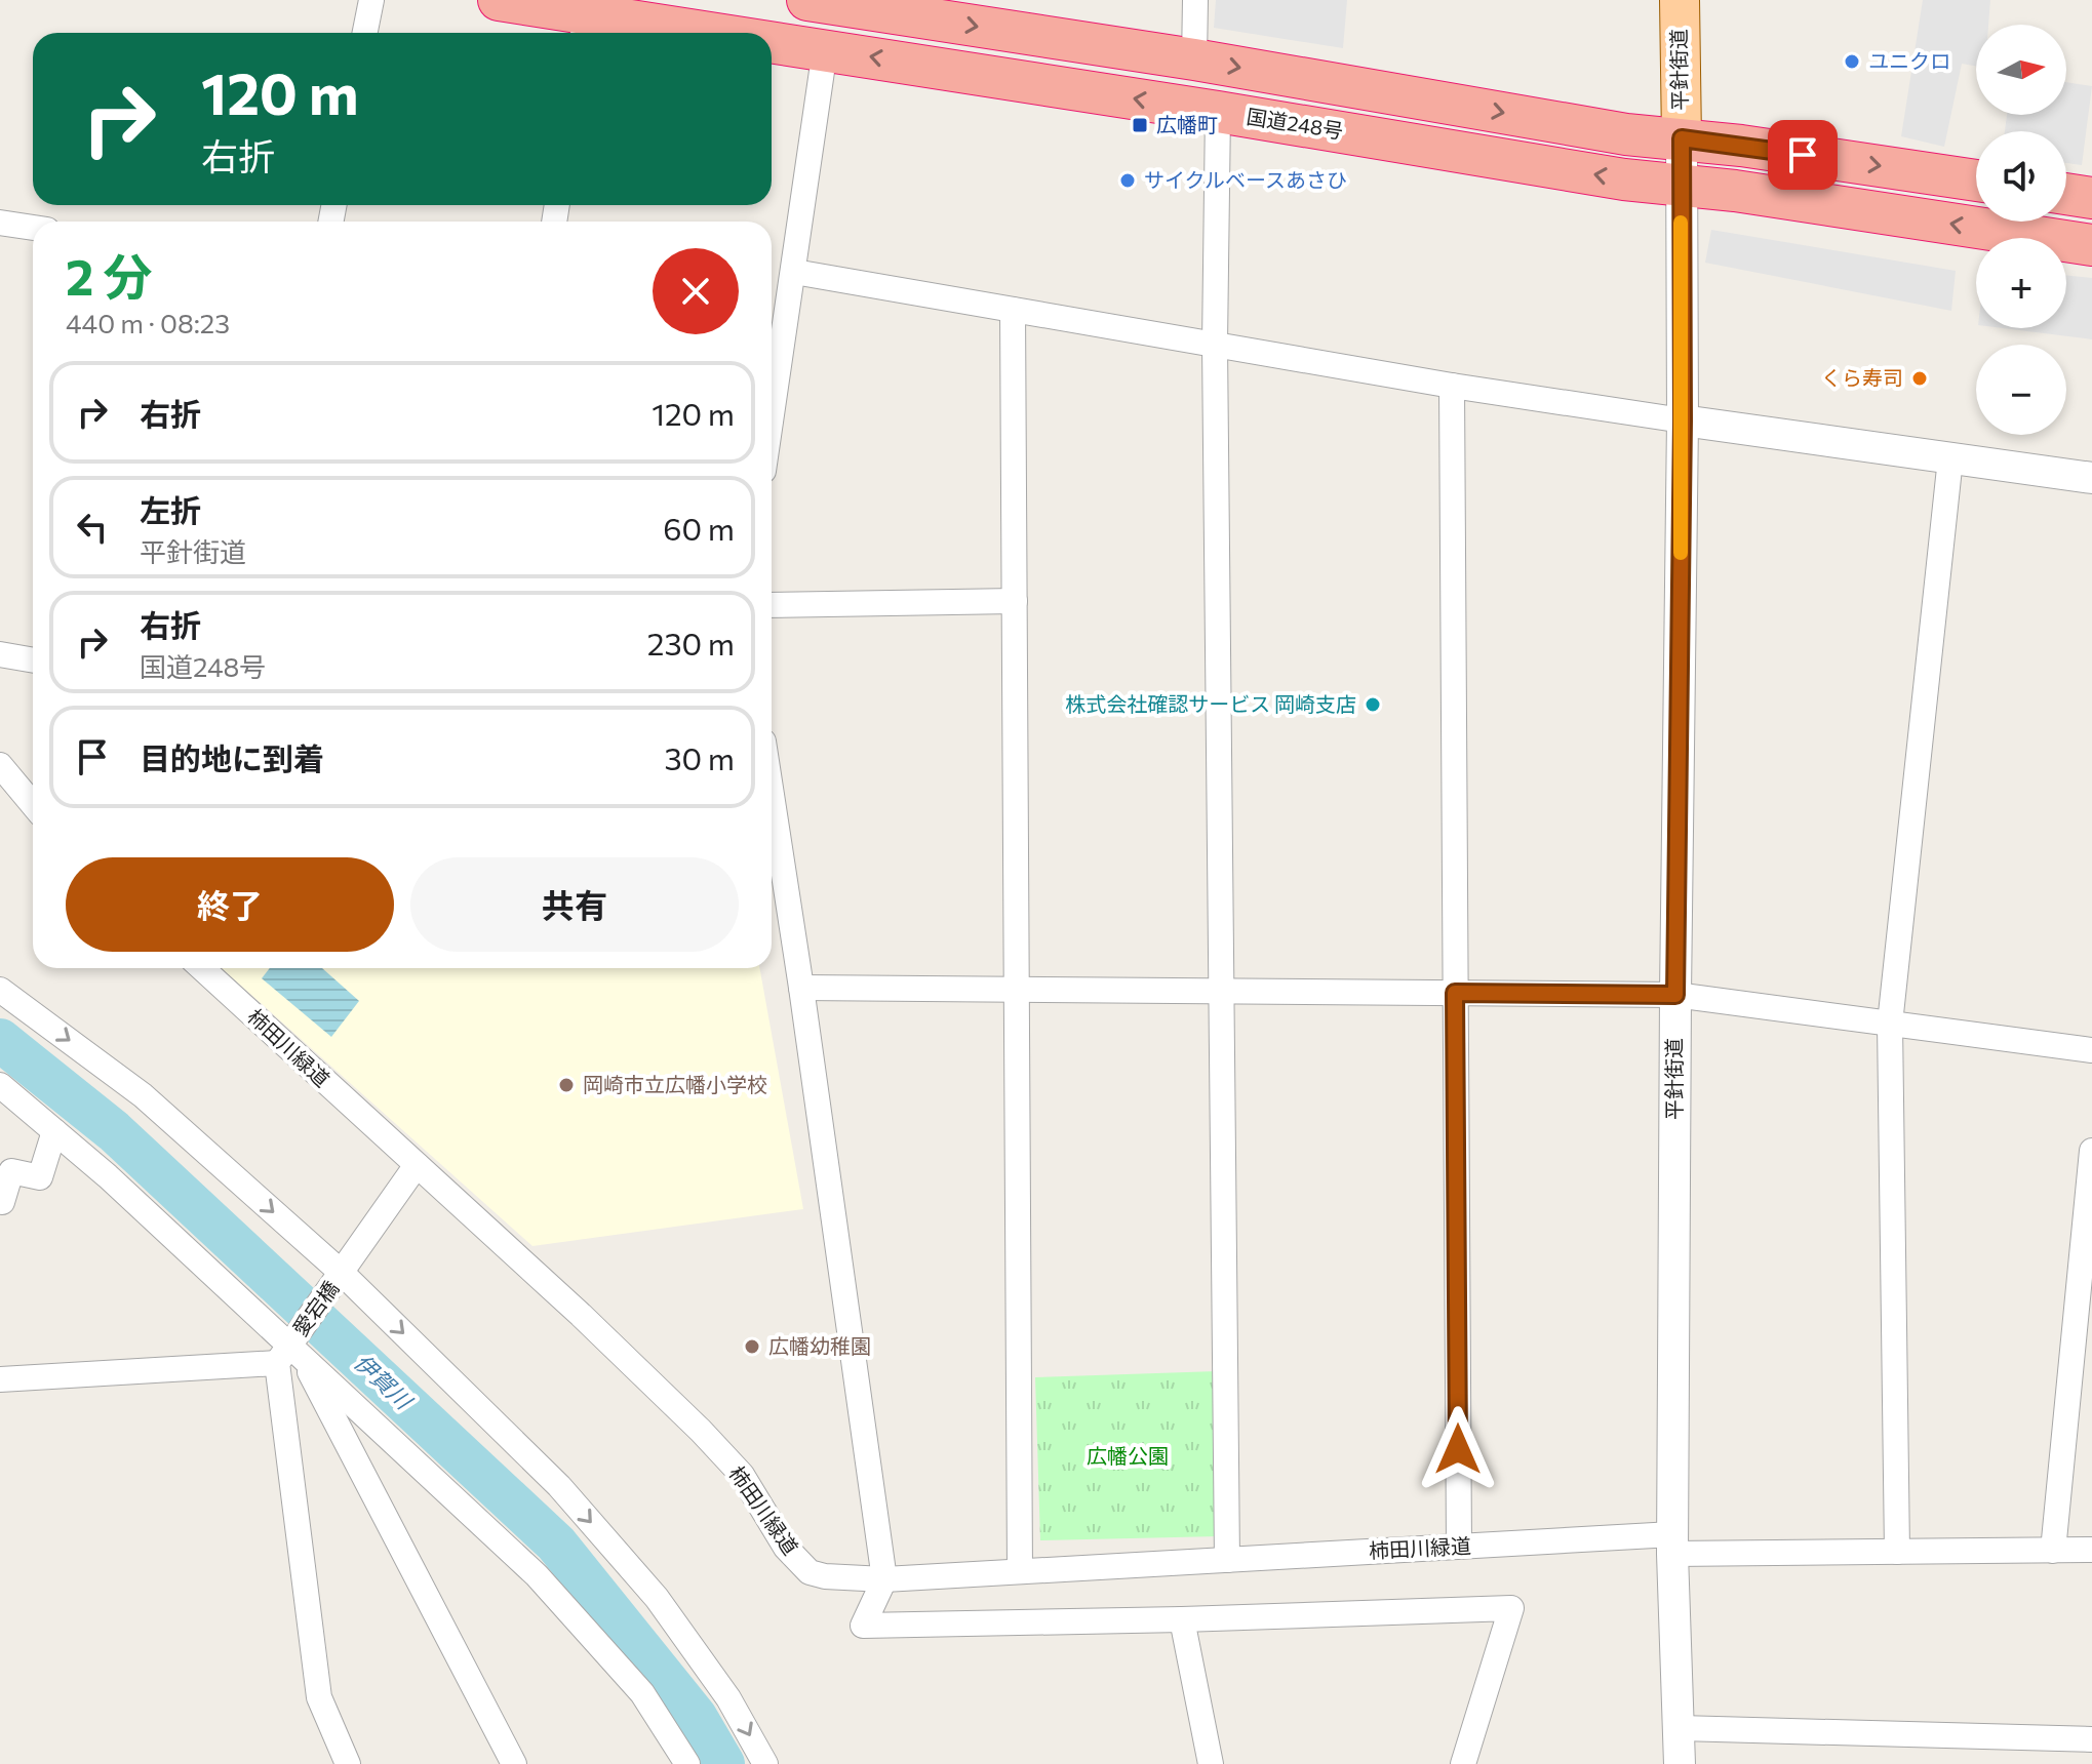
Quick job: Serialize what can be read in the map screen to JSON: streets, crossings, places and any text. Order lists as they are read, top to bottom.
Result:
{
  "streets": {
    "highway": ["国道248号"],
    "main road": ["平針街道"],
    "street": ["柿田川緑道", "愛宕橋"]
  },
  "crossings": [
    ["平針街道", "国道248号"],
    ["平針街道", "柿田川緑道"],
    ["柿田川緑道", "愛宕橋"]
  ],
  "water": ["伊賀川"],
  "parks": ["広幡公園"],
  "places": {
    "other": [
      "ユニクロ",
      "サイクルベースあさひ",
      "くら寿司",
      "株式会社確認サービス 岡崎支店",
      "岡崎市立広幡小学校",
      "広幡幼稚園"
    ],
    "transit": ["広幡町"]
  },
  "north": "right",
  "page": {
    "map_buttons": ["+", "−"],
    "turn": ["120 m", "右折"],
    "heading": ["2 分", "440 m · 08:23"],
    "list": [
      {
        "name": "右折",
        "value": "120 m"
      },
      {
        "name": "左折",
        "note": "平針街道",
        "value": "60 m"
      },
      {
        "name": "右折",
        "note": "国道248号",
        "value": "230 m"
      },
      {
        "name": "目的地に到着",
        "value": "30 m"
      }
    ],
    "buttons": ["終了", "共有"]
  }
}
